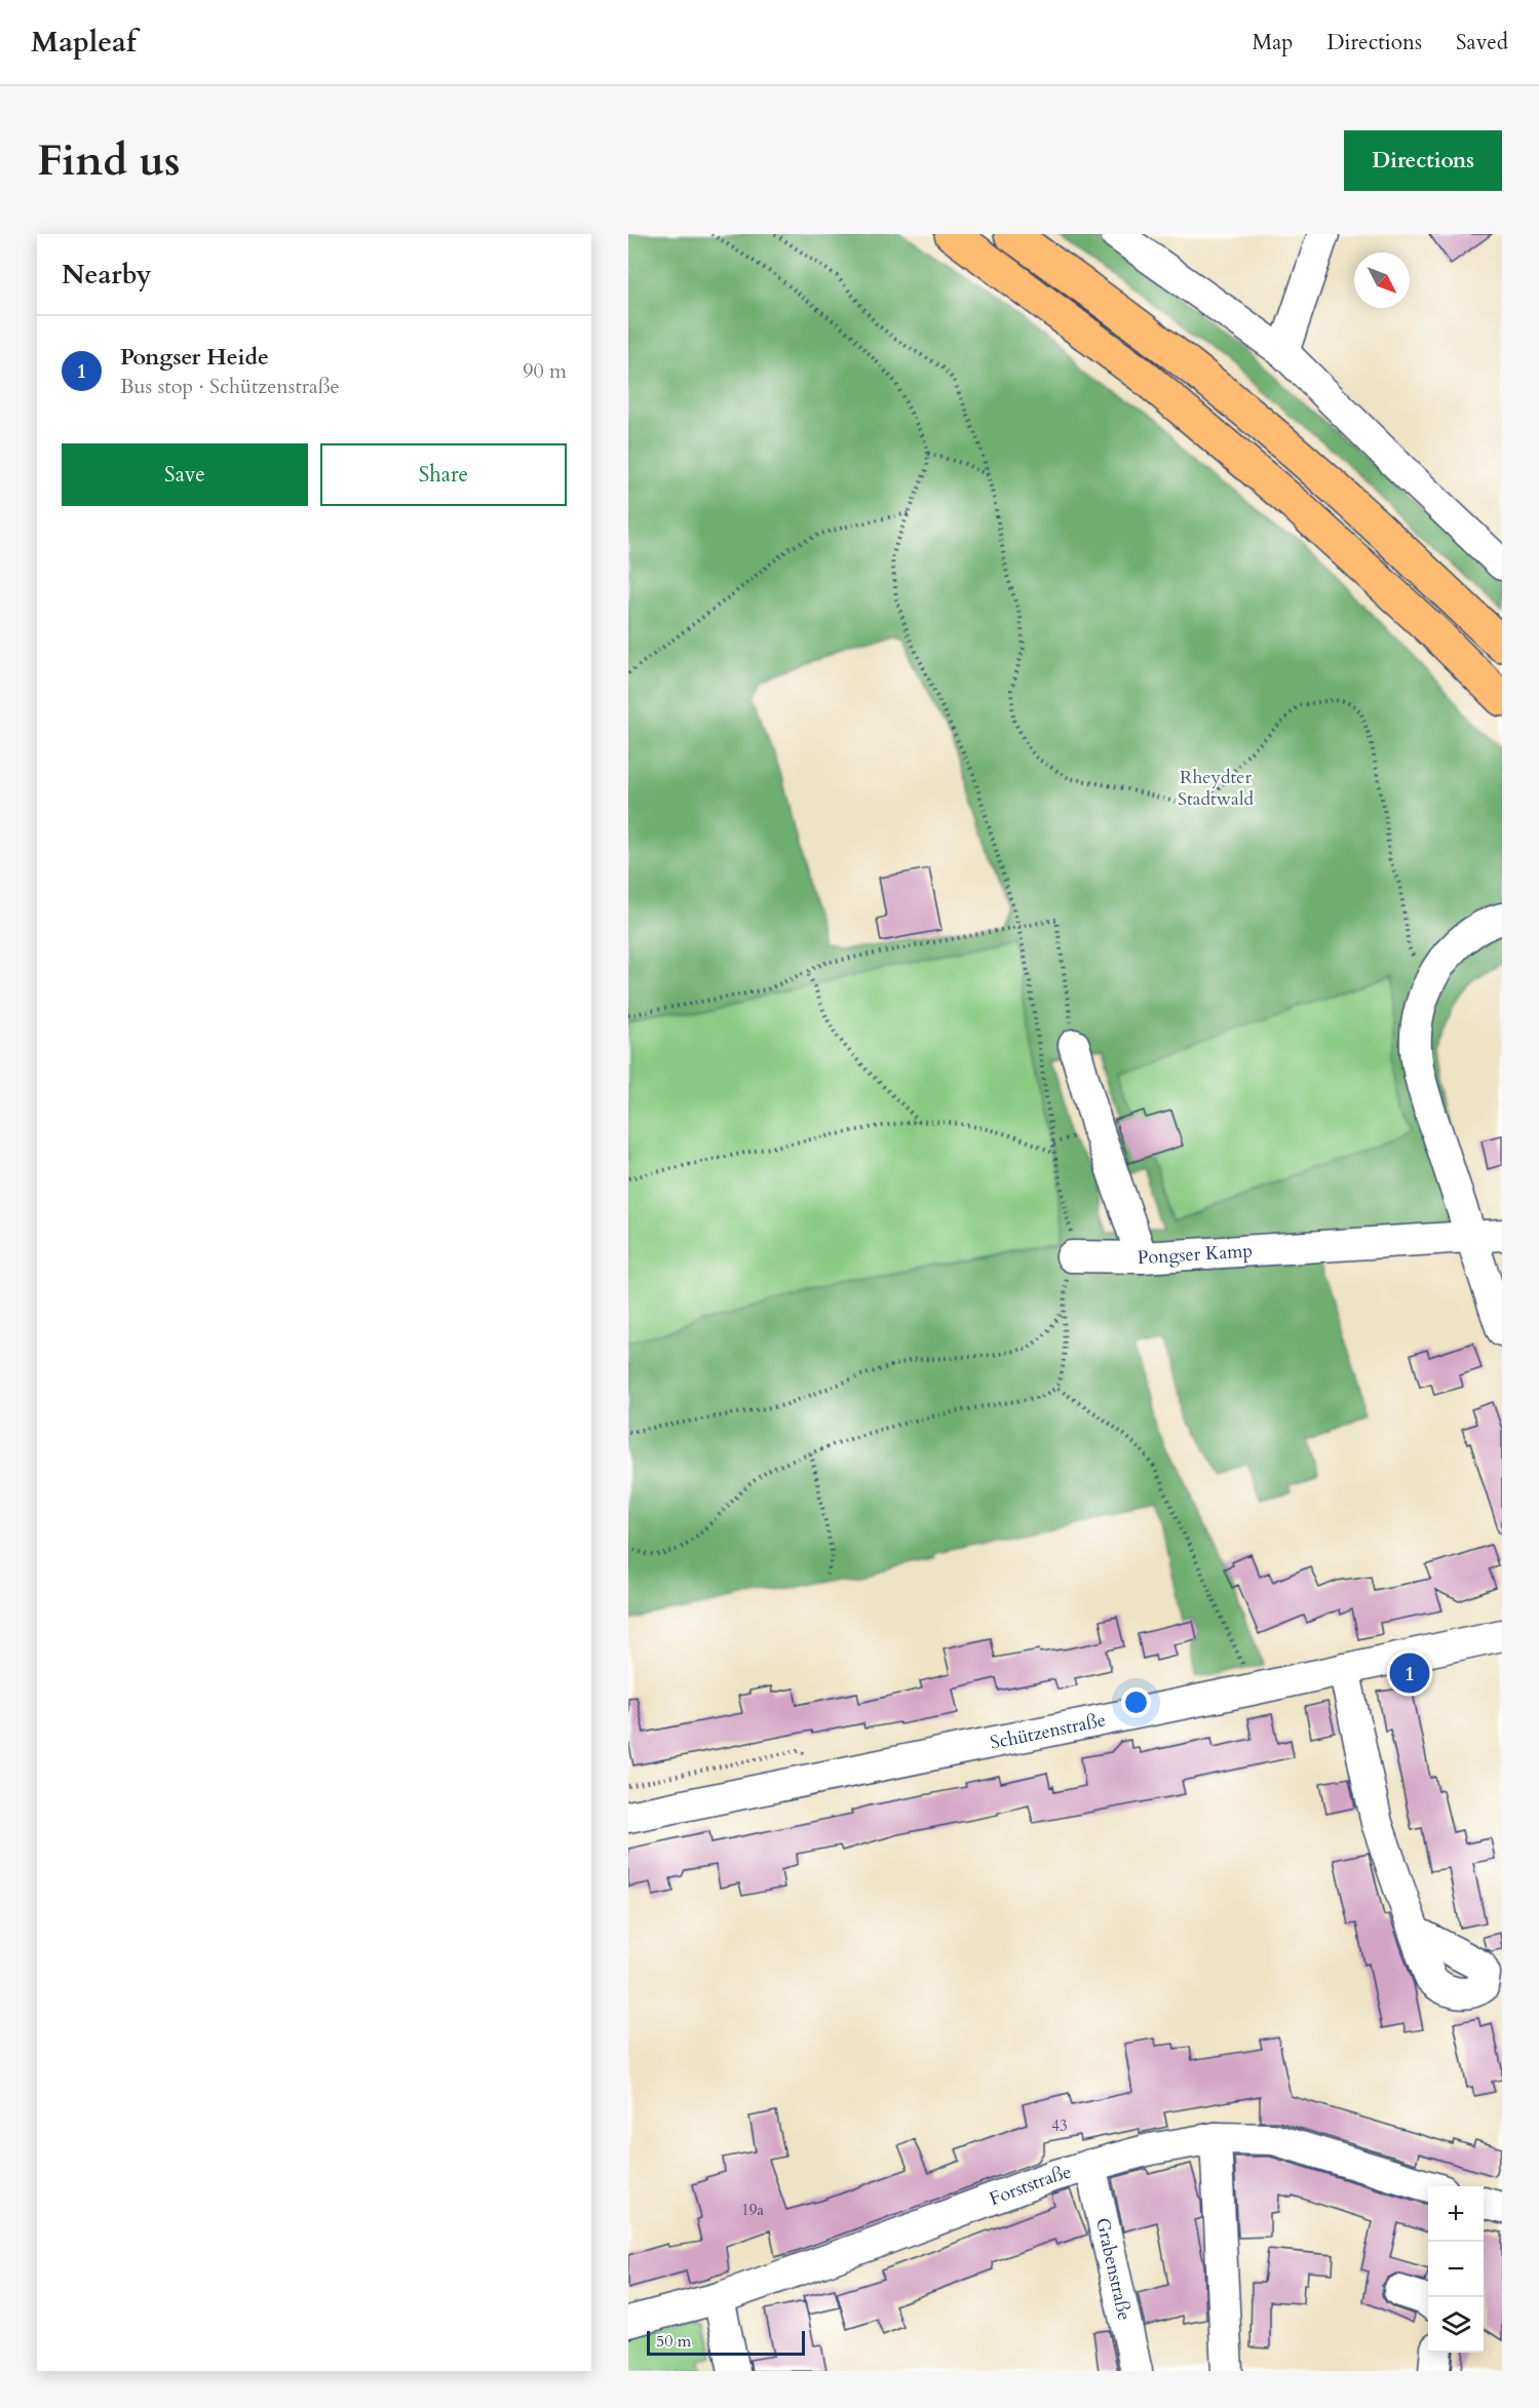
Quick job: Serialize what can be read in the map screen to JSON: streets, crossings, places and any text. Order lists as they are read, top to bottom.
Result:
{
  "streets": {
    "street": [
      "Pongser Kamp",
      "Schützenstraße",
      "Forststraße",
      "Grabenstraße"
    ]
  },
  "crossings": [
    ["Forststraße", "Grabenstraße"]
  ],
  "parks": ["Rheydter Stadtwald"],
  "house_numbers": ["43", "19a"],
  "scale_bar": "50 m",
  "north": "bottom right",
  "page": {
    "header": "Mapleaf",
    "nav": ["Map", "Directions", "Saved"],
    "buttons": [
      "Directions",
      ["Save", "Share"]
    ],
    "title": "Find us",
    "heading": "Nearby",
    "list": [
      {
        "mark": "1",
        "name": "Pongser Heide",
        "note": "Bus stop · Schützenstraße",
        "value": "90 m"
      }
    ],
    "pins": "1",
    "map_buttons": ["+", "−"],
    "scale": "50 m"
  }
}
